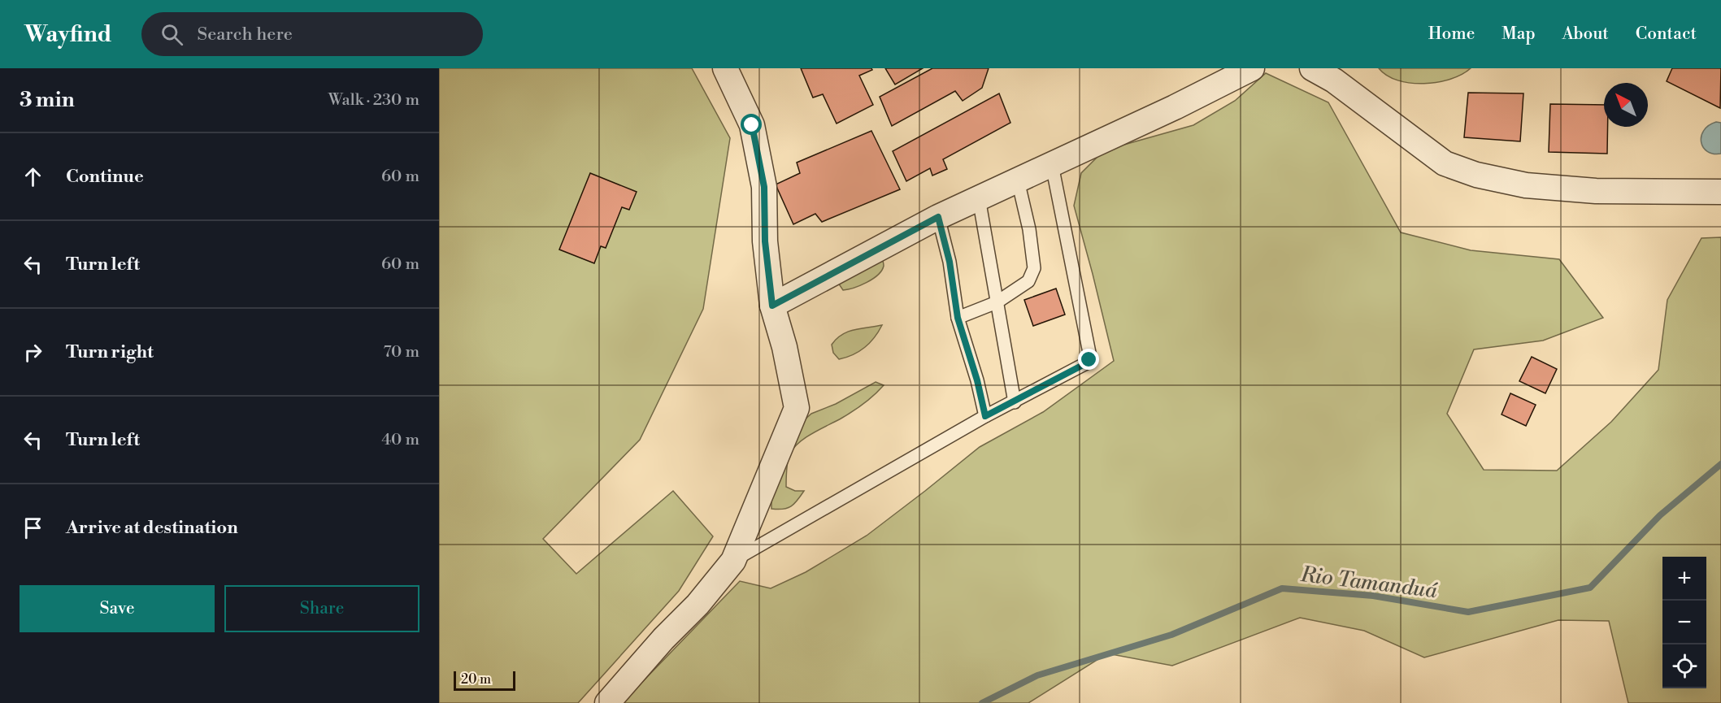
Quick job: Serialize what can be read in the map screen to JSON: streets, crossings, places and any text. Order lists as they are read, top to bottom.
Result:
{
  "water": ["Rio Tamanduá"],
  "scale_bar": "20 m",
  "north": "top left",
  "page": {
    "header": "Wayfind",
    "search": "Search here",
    "nav": [
      "Home",
      "Map",
      "About",
      "Contact"
    ],
    "heading": ["3 min", "Walk · 230 m"],
    "list": [
      ["Continue", "60 m"],
      ["Turn left", "60 m"],
      ["Turn right", "70 m"],
      ["Turn left", "40 m"],
      "Arrive at destination"
    ],
    "map_buttons": ["+", "−"],
    "buttons": ["Save", "Share"],
    "scale": "20 m"
  }
}
